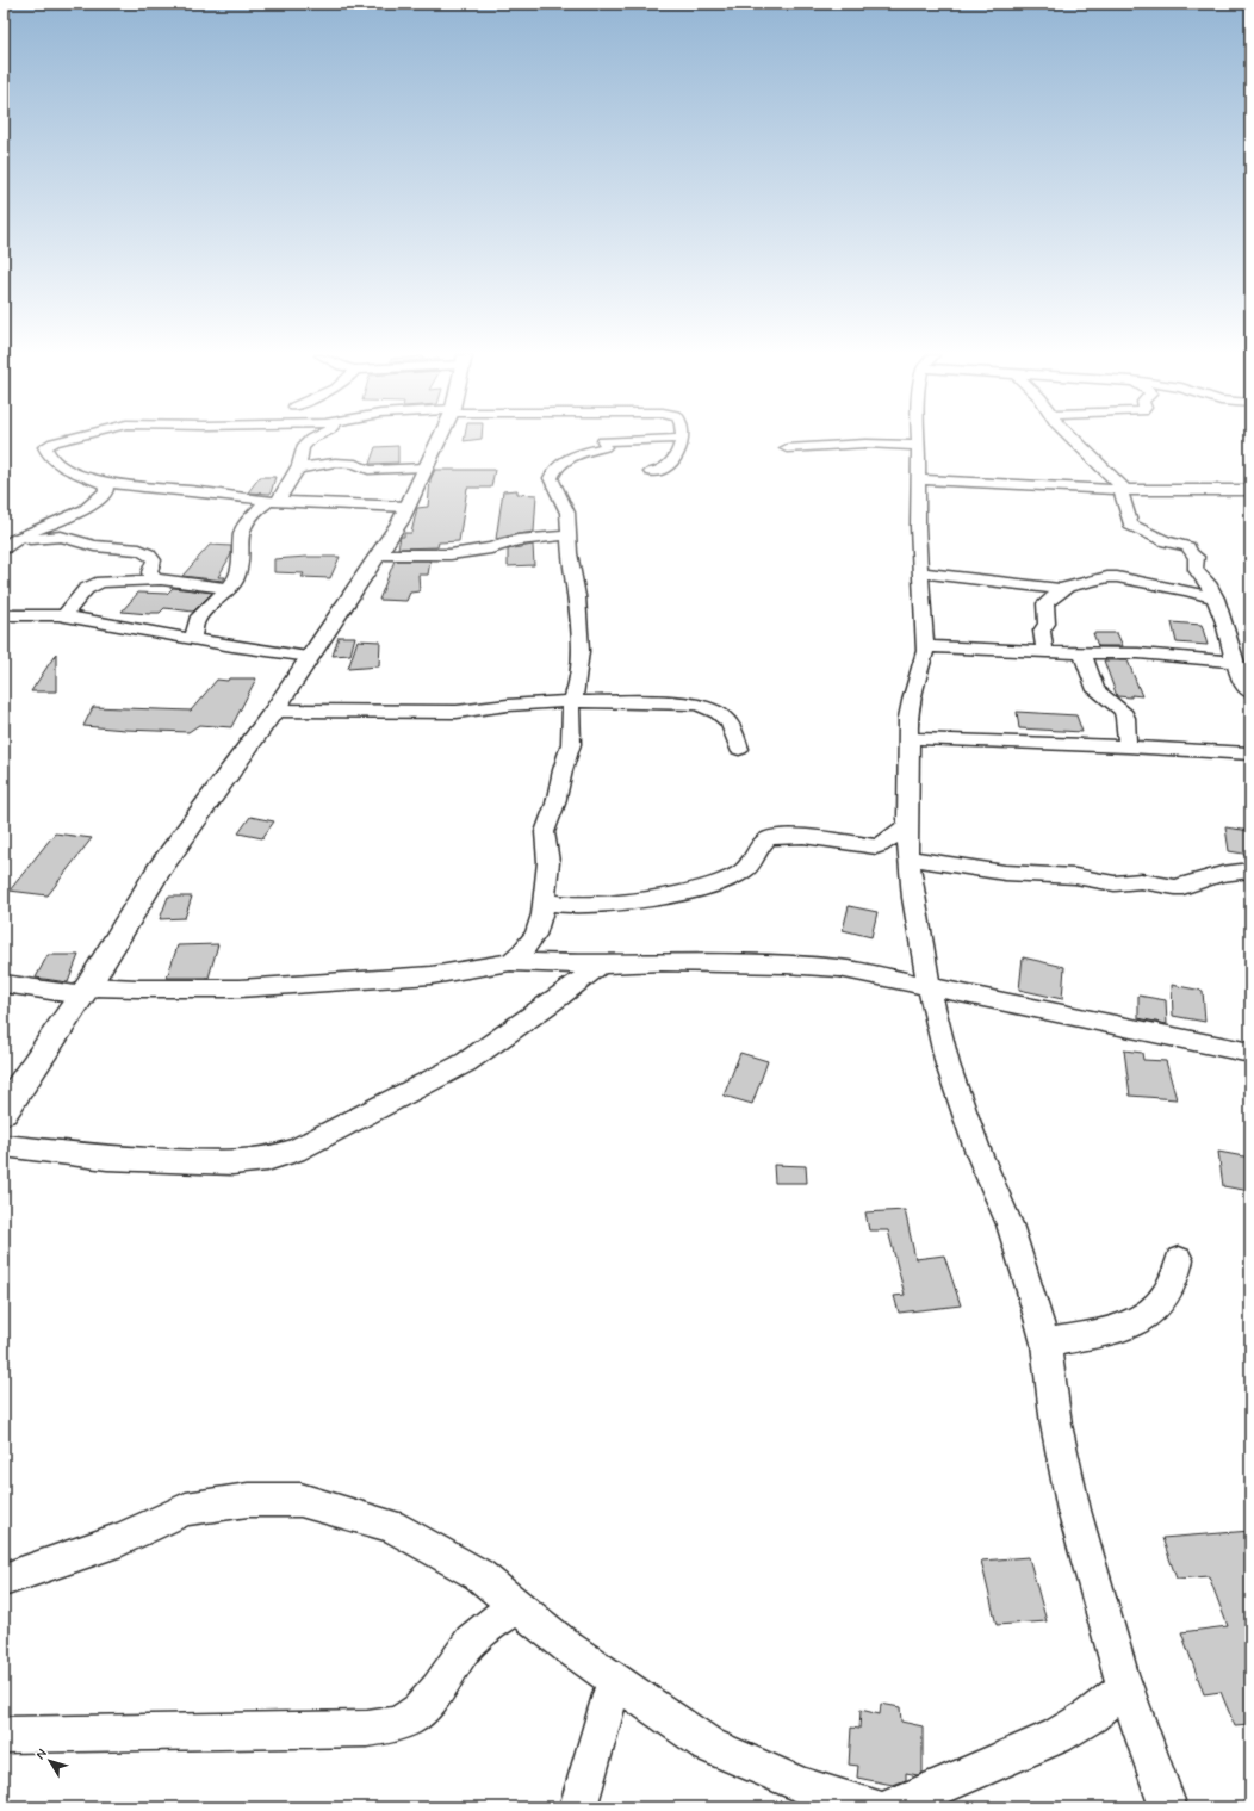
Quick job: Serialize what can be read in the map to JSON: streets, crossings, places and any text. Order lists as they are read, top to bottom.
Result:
{
  "north": "top left"
}
